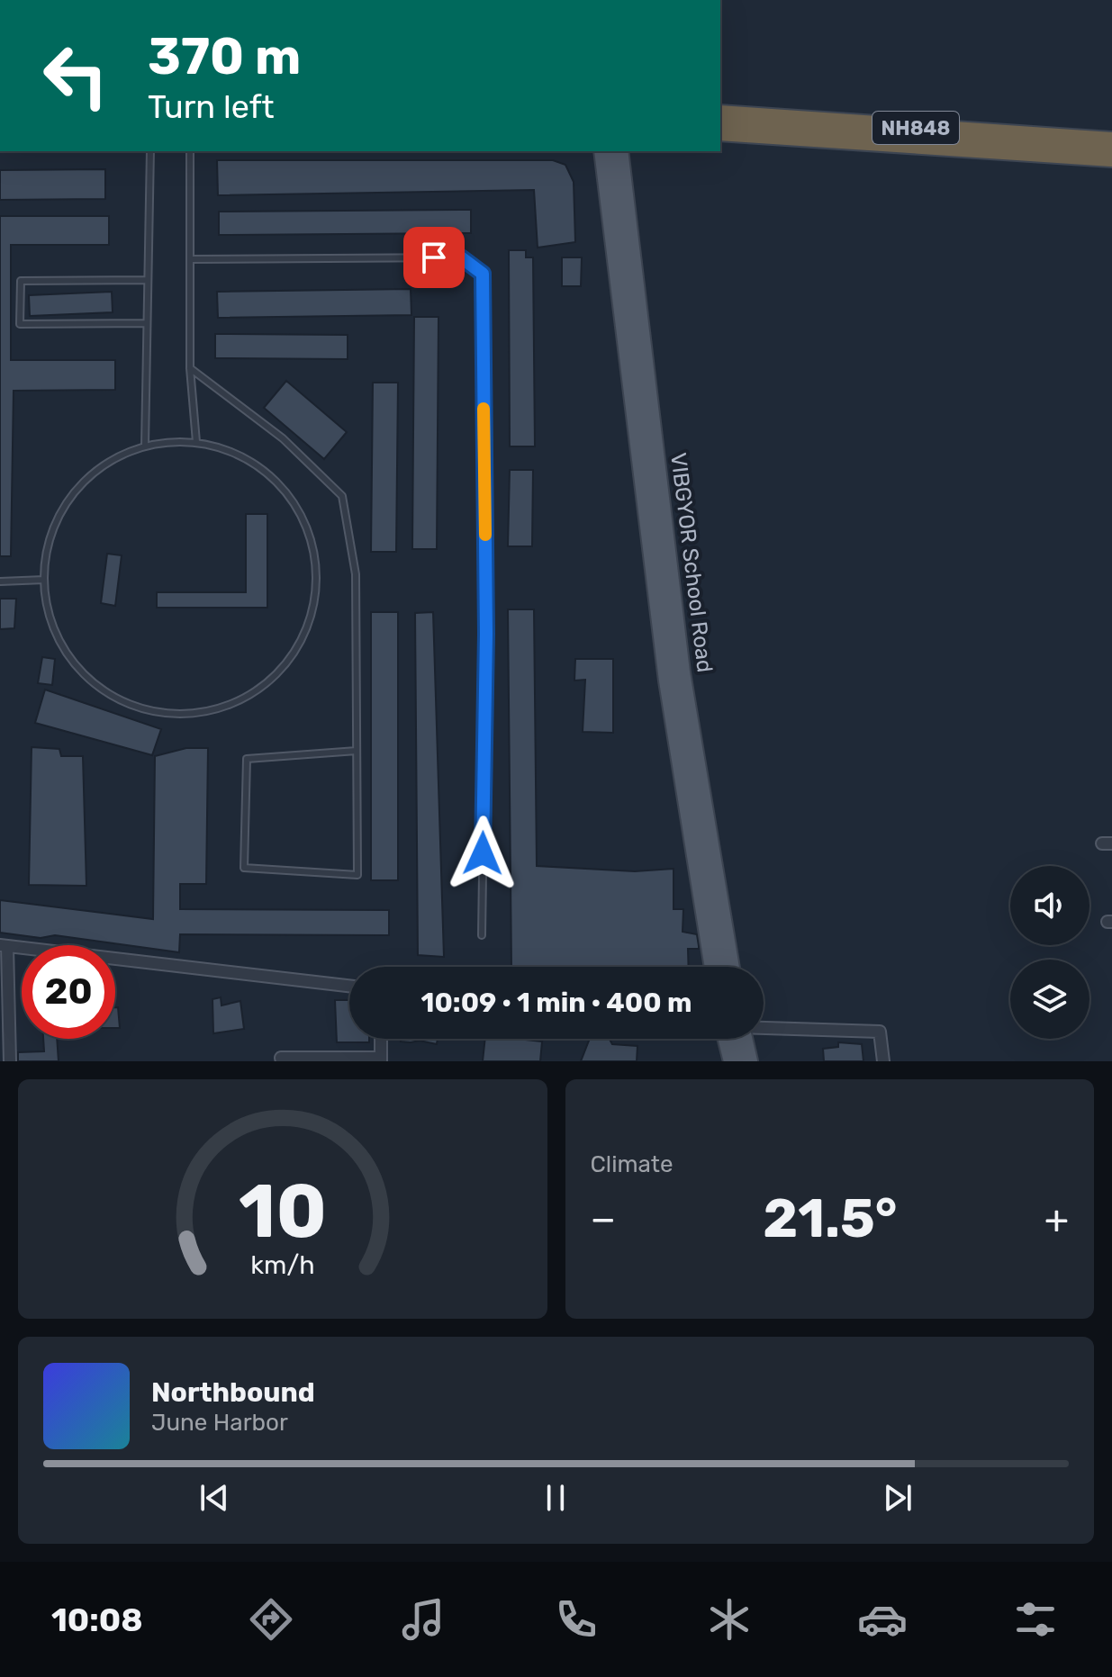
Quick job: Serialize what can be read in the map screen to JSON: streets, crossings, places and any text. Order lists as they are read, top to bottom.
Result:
{
  "streets": {
    "highway": ["NH848"],
    "main road": ["VIBGYOR School Road"]
  },
  "page": {
    "turn": ["370 m", "Turn left"],
    "limit": "20",
    "trip": "10:09 · 1 min · 400 m",
    "tile": "Climate",
    "heat": ["−", "21.5°", "+"],
    "song": ["Northbound", "June Harbor"],
    "tabs": "10:08",
    "gauge": ["10", "km/h"]
  }
}
